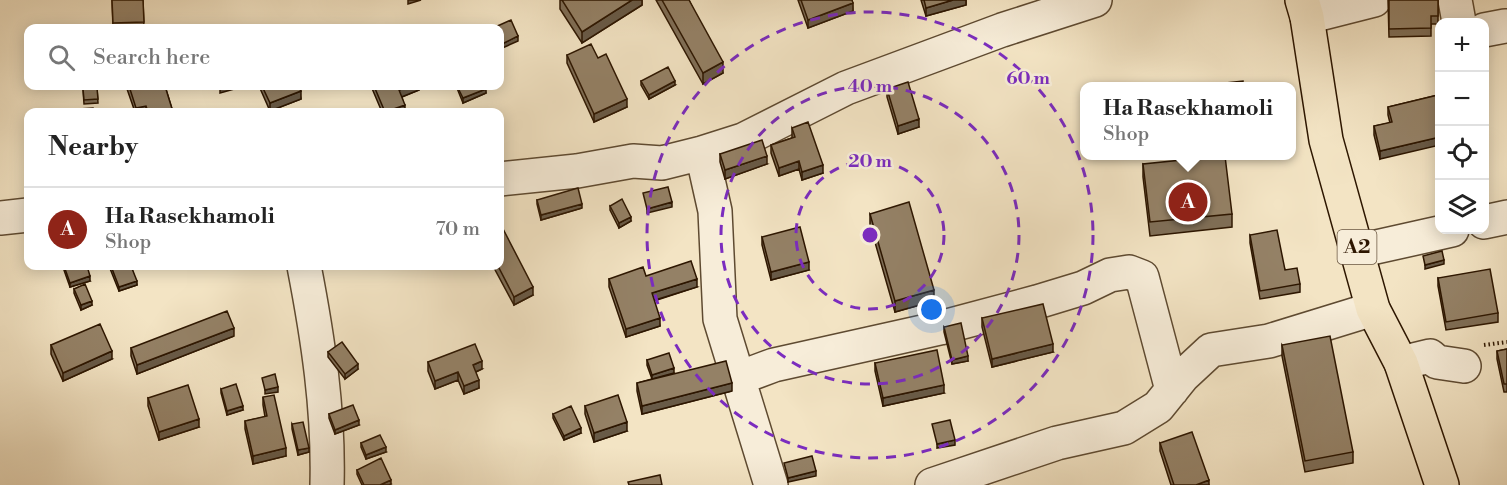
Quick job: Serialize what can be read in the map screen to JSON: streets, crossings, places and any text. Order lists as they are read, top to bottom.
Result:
{
  "streets": {
    "main road": ["A2"]
  },
  "page": {
    "map_buttons": ["+", "−"],
    "search": "Search here",
    "popup": ["Ha Rasekhamoli", "Shop"],
    "heading": "Nearby",
    "pins": "A",
    "list": [
      {
        "mark": "A",
        "name": "Ha Rasekhamoli",
        "note": "Shop",
        "value": "70 m"
      }
    ]
  },
  "rings": ["60 m", "40 m", "20 m"]
}
